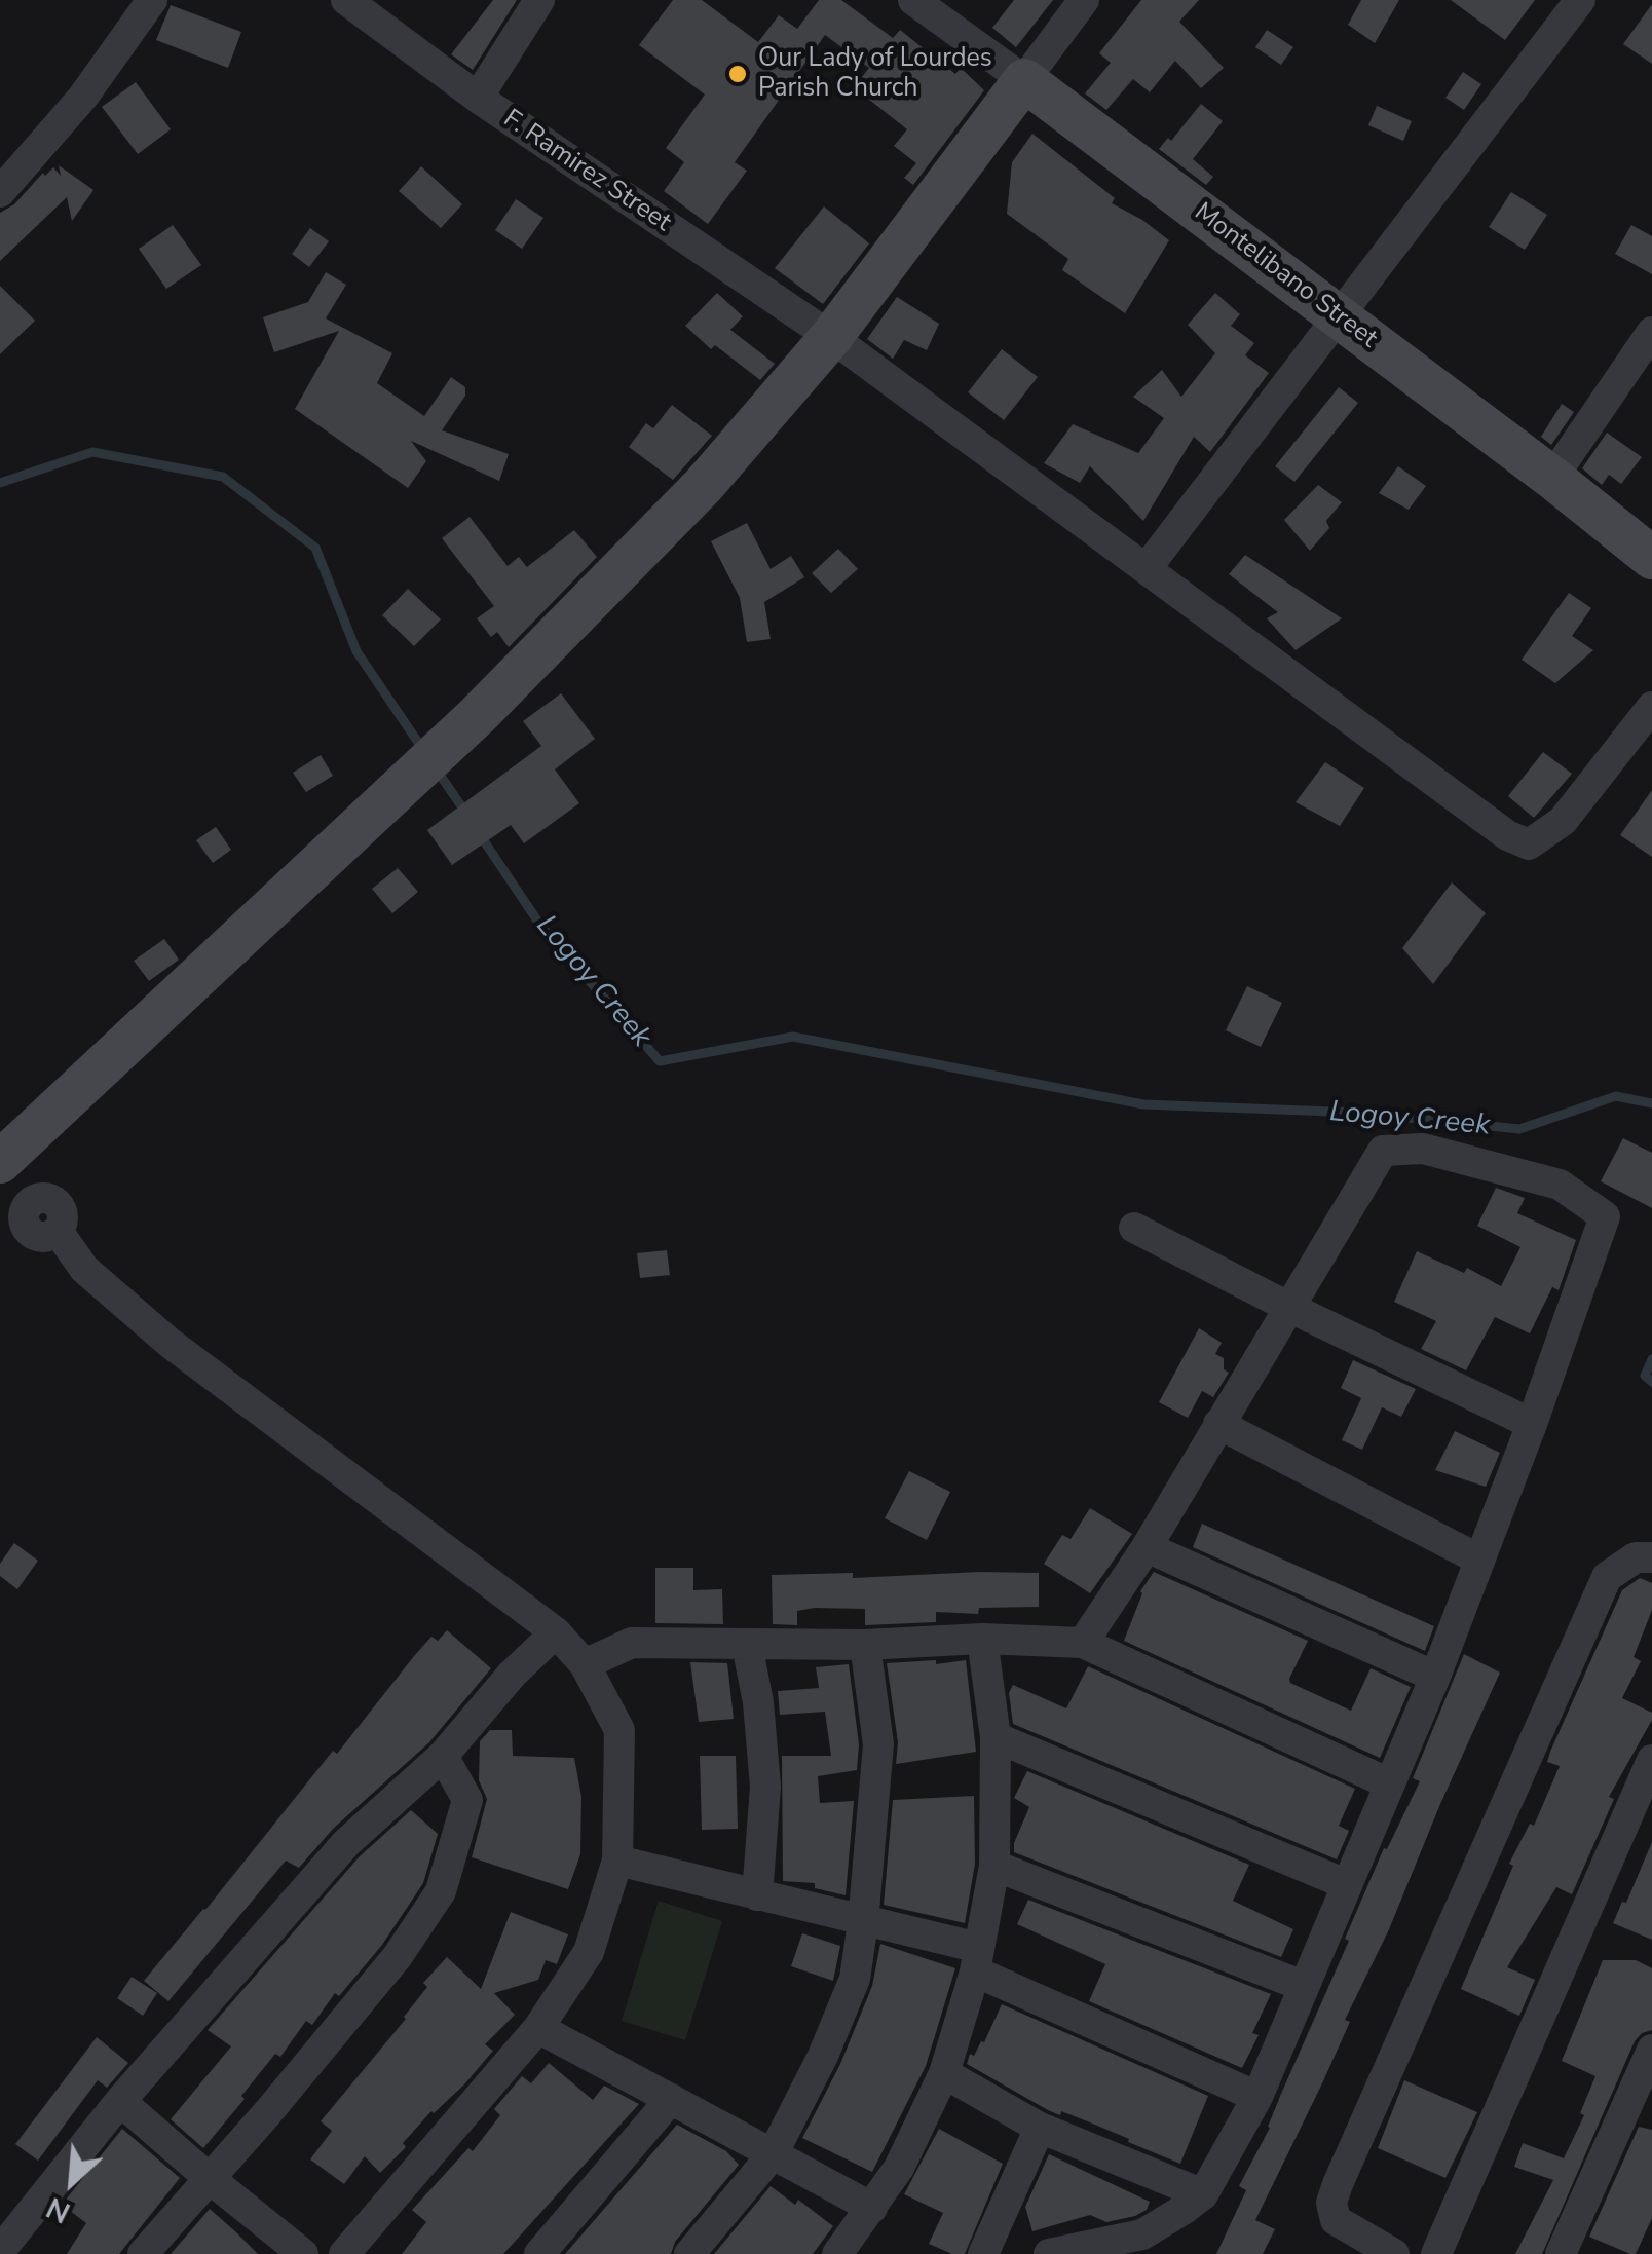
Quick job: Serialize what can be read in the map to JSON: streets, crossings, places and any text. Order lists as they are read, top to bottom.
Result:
{
  "streets": {
    "main road": ["Montelibano Street"],
    "street": ["F. Ramirez Street"]
  },
  "water": ["Logoy Creek"],
  "places": ["Our Lady of Lourdes Parish Church"],
  "north": "bottom left"
}
